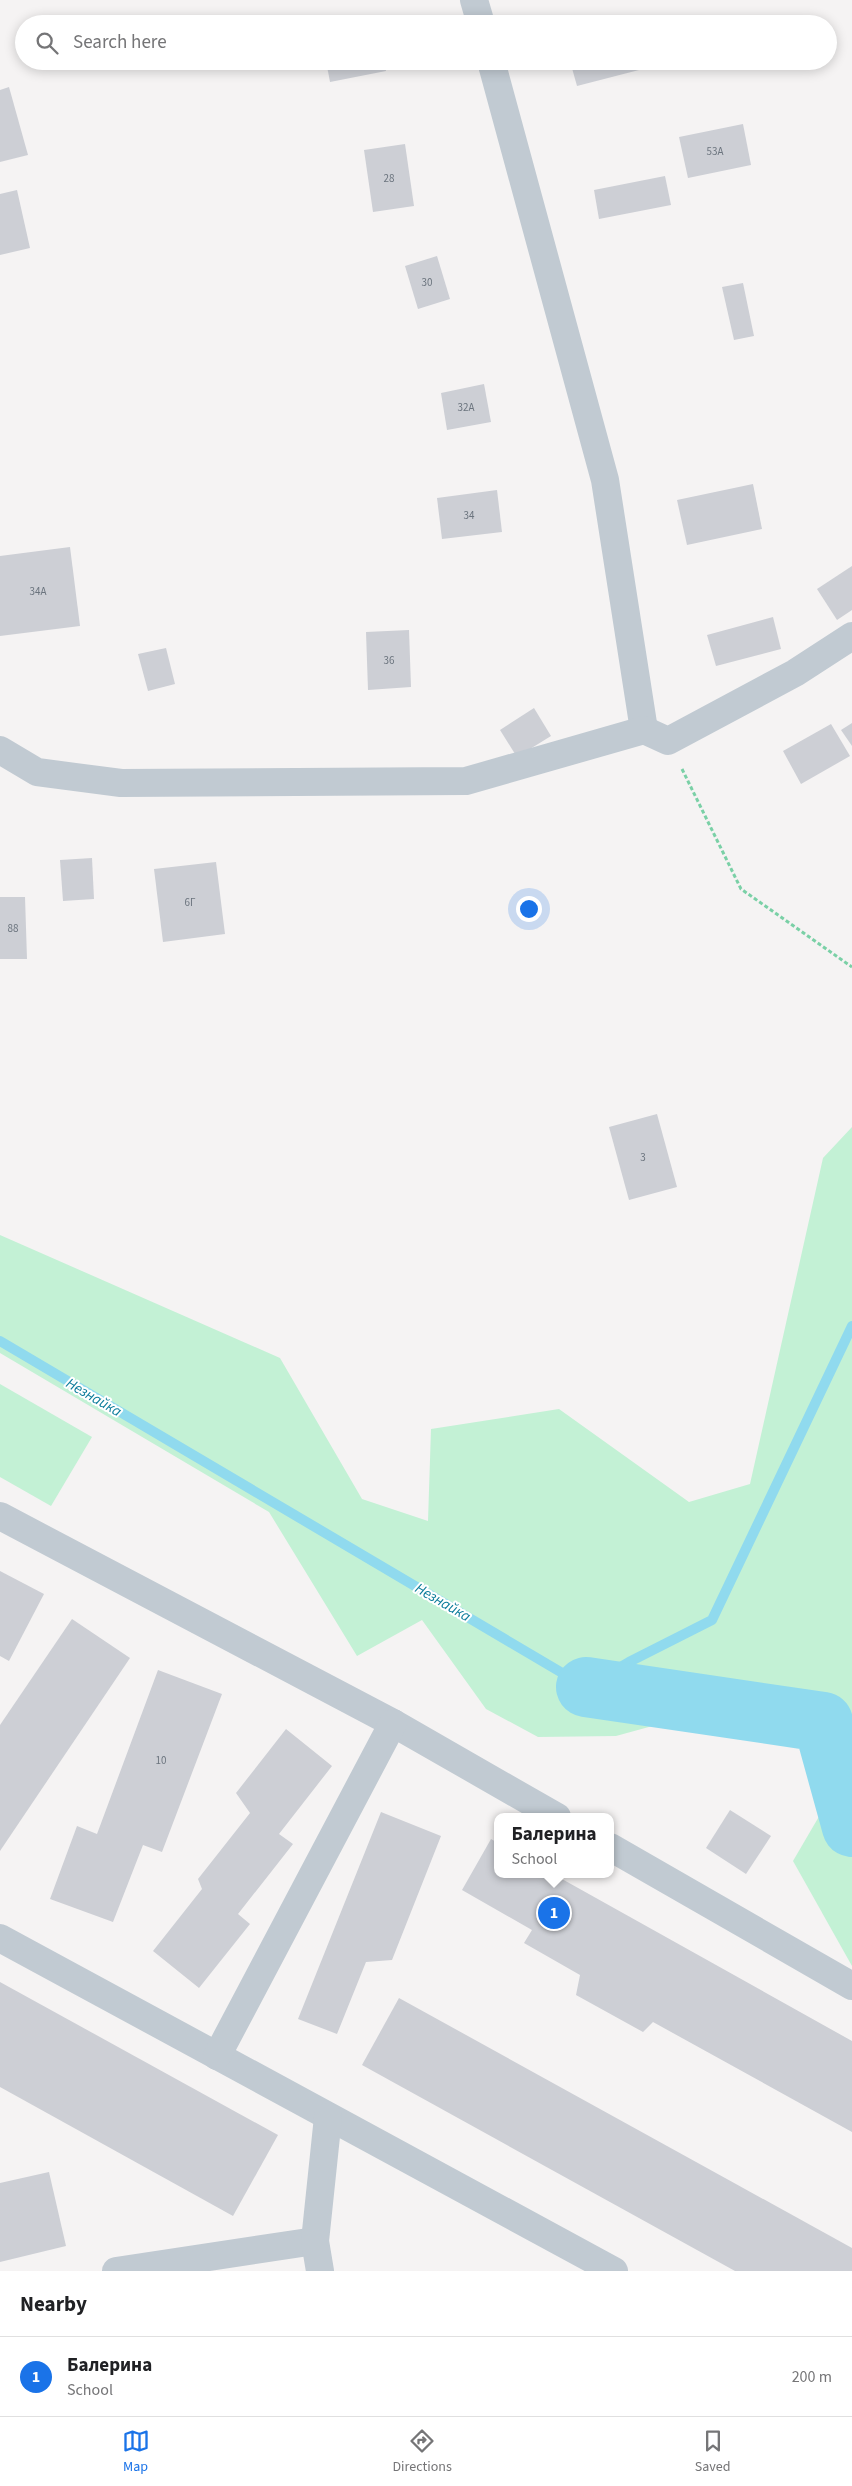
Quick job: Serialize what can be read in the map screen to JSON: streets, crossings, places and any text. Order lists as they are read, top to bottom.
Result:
{
  "water": ["Незнайка"],
  "house_numbers": [
    "53А",
    "28",
    "30",
    "32А",
    "34",
    "34А",
    "36",
    "6Г",
    "88",
    "3",
    "10"
  ],
  "page": {
    "search": "Search here",
    "popup": ["Балерина", "School"],
    "pins": "1",
    "heading": "Nearby",
    "list": [
      {
        "mark": "1",
        "name": "Балерина",
        "note": "School",
        "value": "200 m"
      }
    ],
    "nav": ["Map", "Directions", "Saved"]
  }
}
